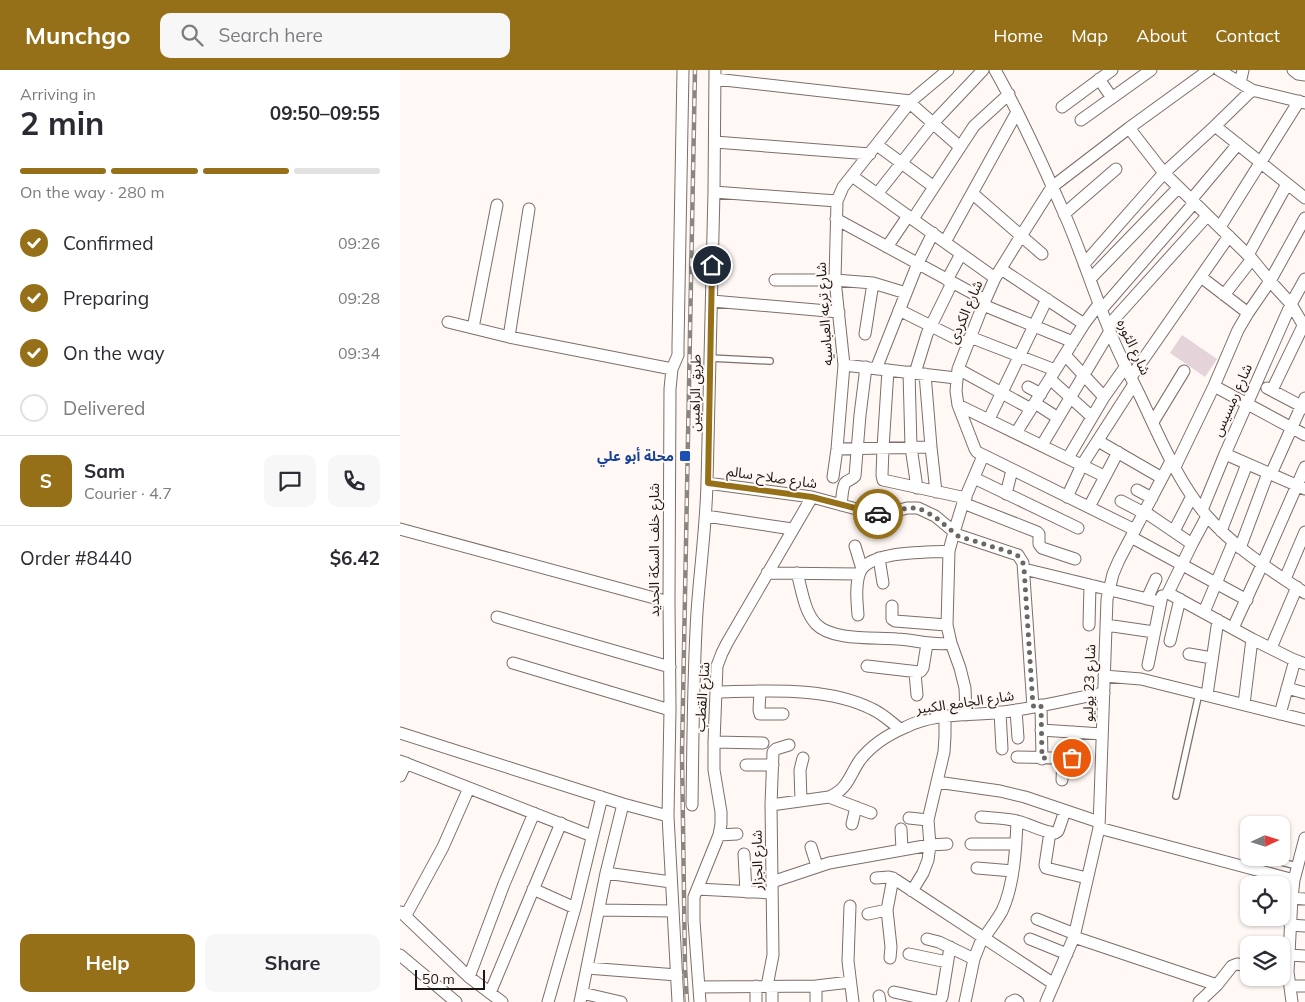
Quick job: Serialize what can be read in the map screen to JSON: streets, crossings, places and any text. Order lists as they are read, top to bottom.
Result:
{
  "streets": {
    "street": [
      "شارع الكردى",
      "شارع ترعه العباسيه",
      "شارع الثوره",
      "طريق الراهبين",
      "شارع رمسيس",
      "شارع صلاح سالم",
      "شارع خلف السكة الحديد",
      "شارع 23 يوليو",
      "شارع القطب",
      "شارع الجامع الكبير",
      "شارع الجزار"
    ]
  },
  "crossings": [
    ["شارع الكردى", "شارع الثوره"],
    ["شارع الثوره", "شارع رمسيس"],
    ["شارع الثوره", "شارع 23 يوليو"],
    ["طريق الراهبين", "شارع صلاح سالم"],
    ["شارع رمسيس", "شارع صلاح سالم"],
    ["شارع صلاح سالم", "شارع 23 يوليو"],
    ["شارع صلاح سالم", "شارع القطب"],
    ["شارع 23 يوليو", "شارع الجامع الكبير"]
  ],
  "places": {
    "transit": ["محلة أبو علي"]
  },
  "scale_bar": "50 m",
  "north": "right",
  "page": {
    "header": "Munchgo",
    "search": "Search here",
    "nav": [
      "Home",
      "Map",
      "About",
      "Contact"
    ],
    "heading": ["2 min", "Arriving in", "09:50–09:55"],
    "panel": [
      "Sam",
      "Courier · 4.7",
      "Order #8440",
      "$6.42"
    ],
    "bar": "On the way · 280 m",
    "list": [
      ["Confirmed", "09:26"],
      ["Preparing", "09:28"],
      ["On the way", "09:34"],
      "Delivered"
    ],
    "round": "S",
    "buttons": ["Help", "Share"],
    "scale": "50 m"
  }
}
